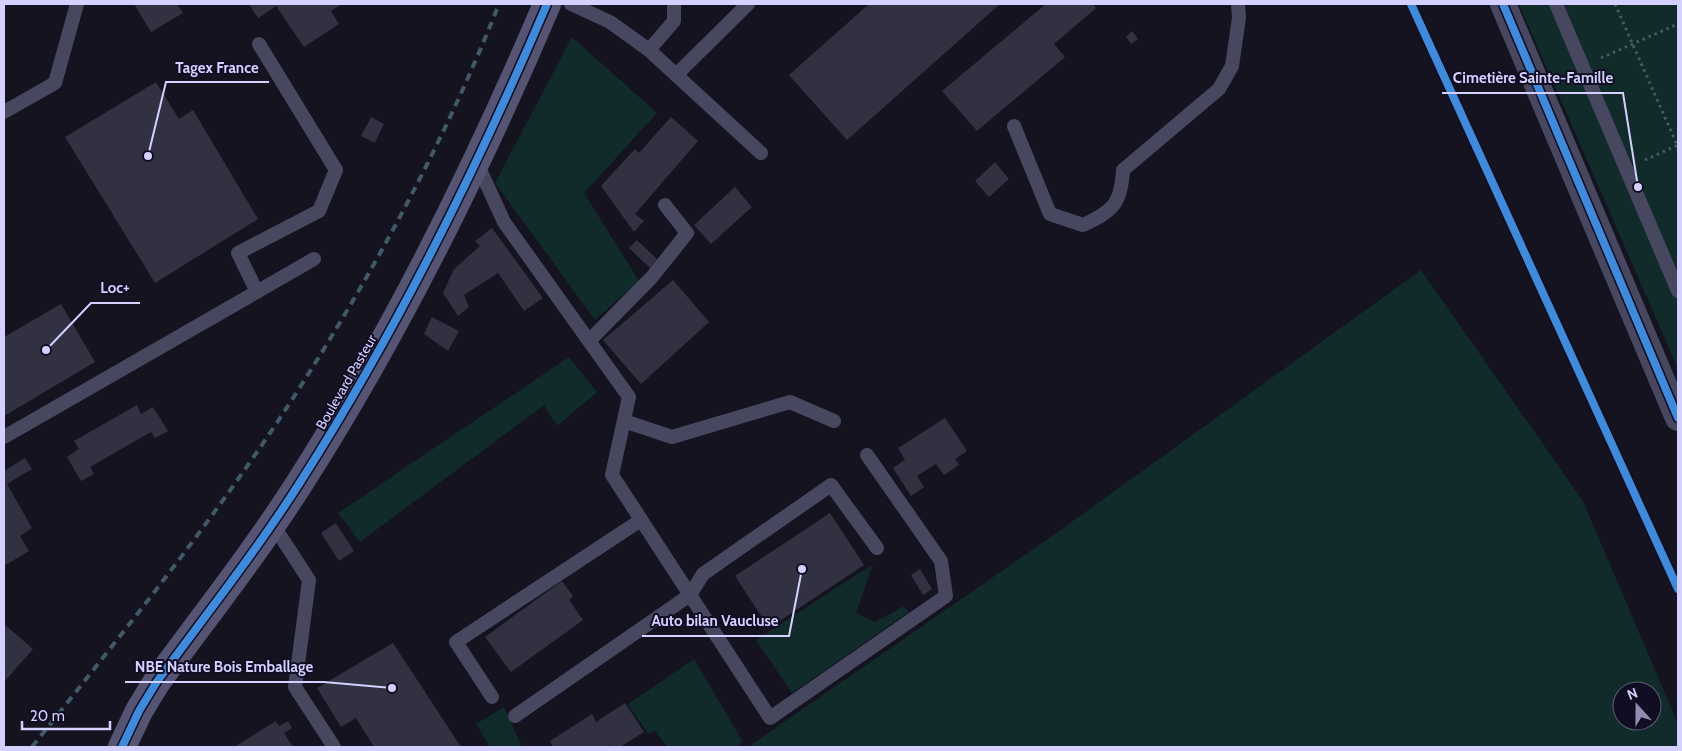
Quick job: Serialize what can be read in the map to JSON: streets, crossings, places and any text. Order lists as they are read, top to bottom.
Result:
{
  "streets": {
    "street": ["Boulevard Pasteur"]
  },
  "places": [
    "Tagex France",
    "Cimetière Sainte-Famille",
    "Loc+",
    "Auto bilan Vaucluse",
    "NBE Nature Bois Emballage"
  ],
  "scale_bar": "20 m",
  "north": "top"
}
